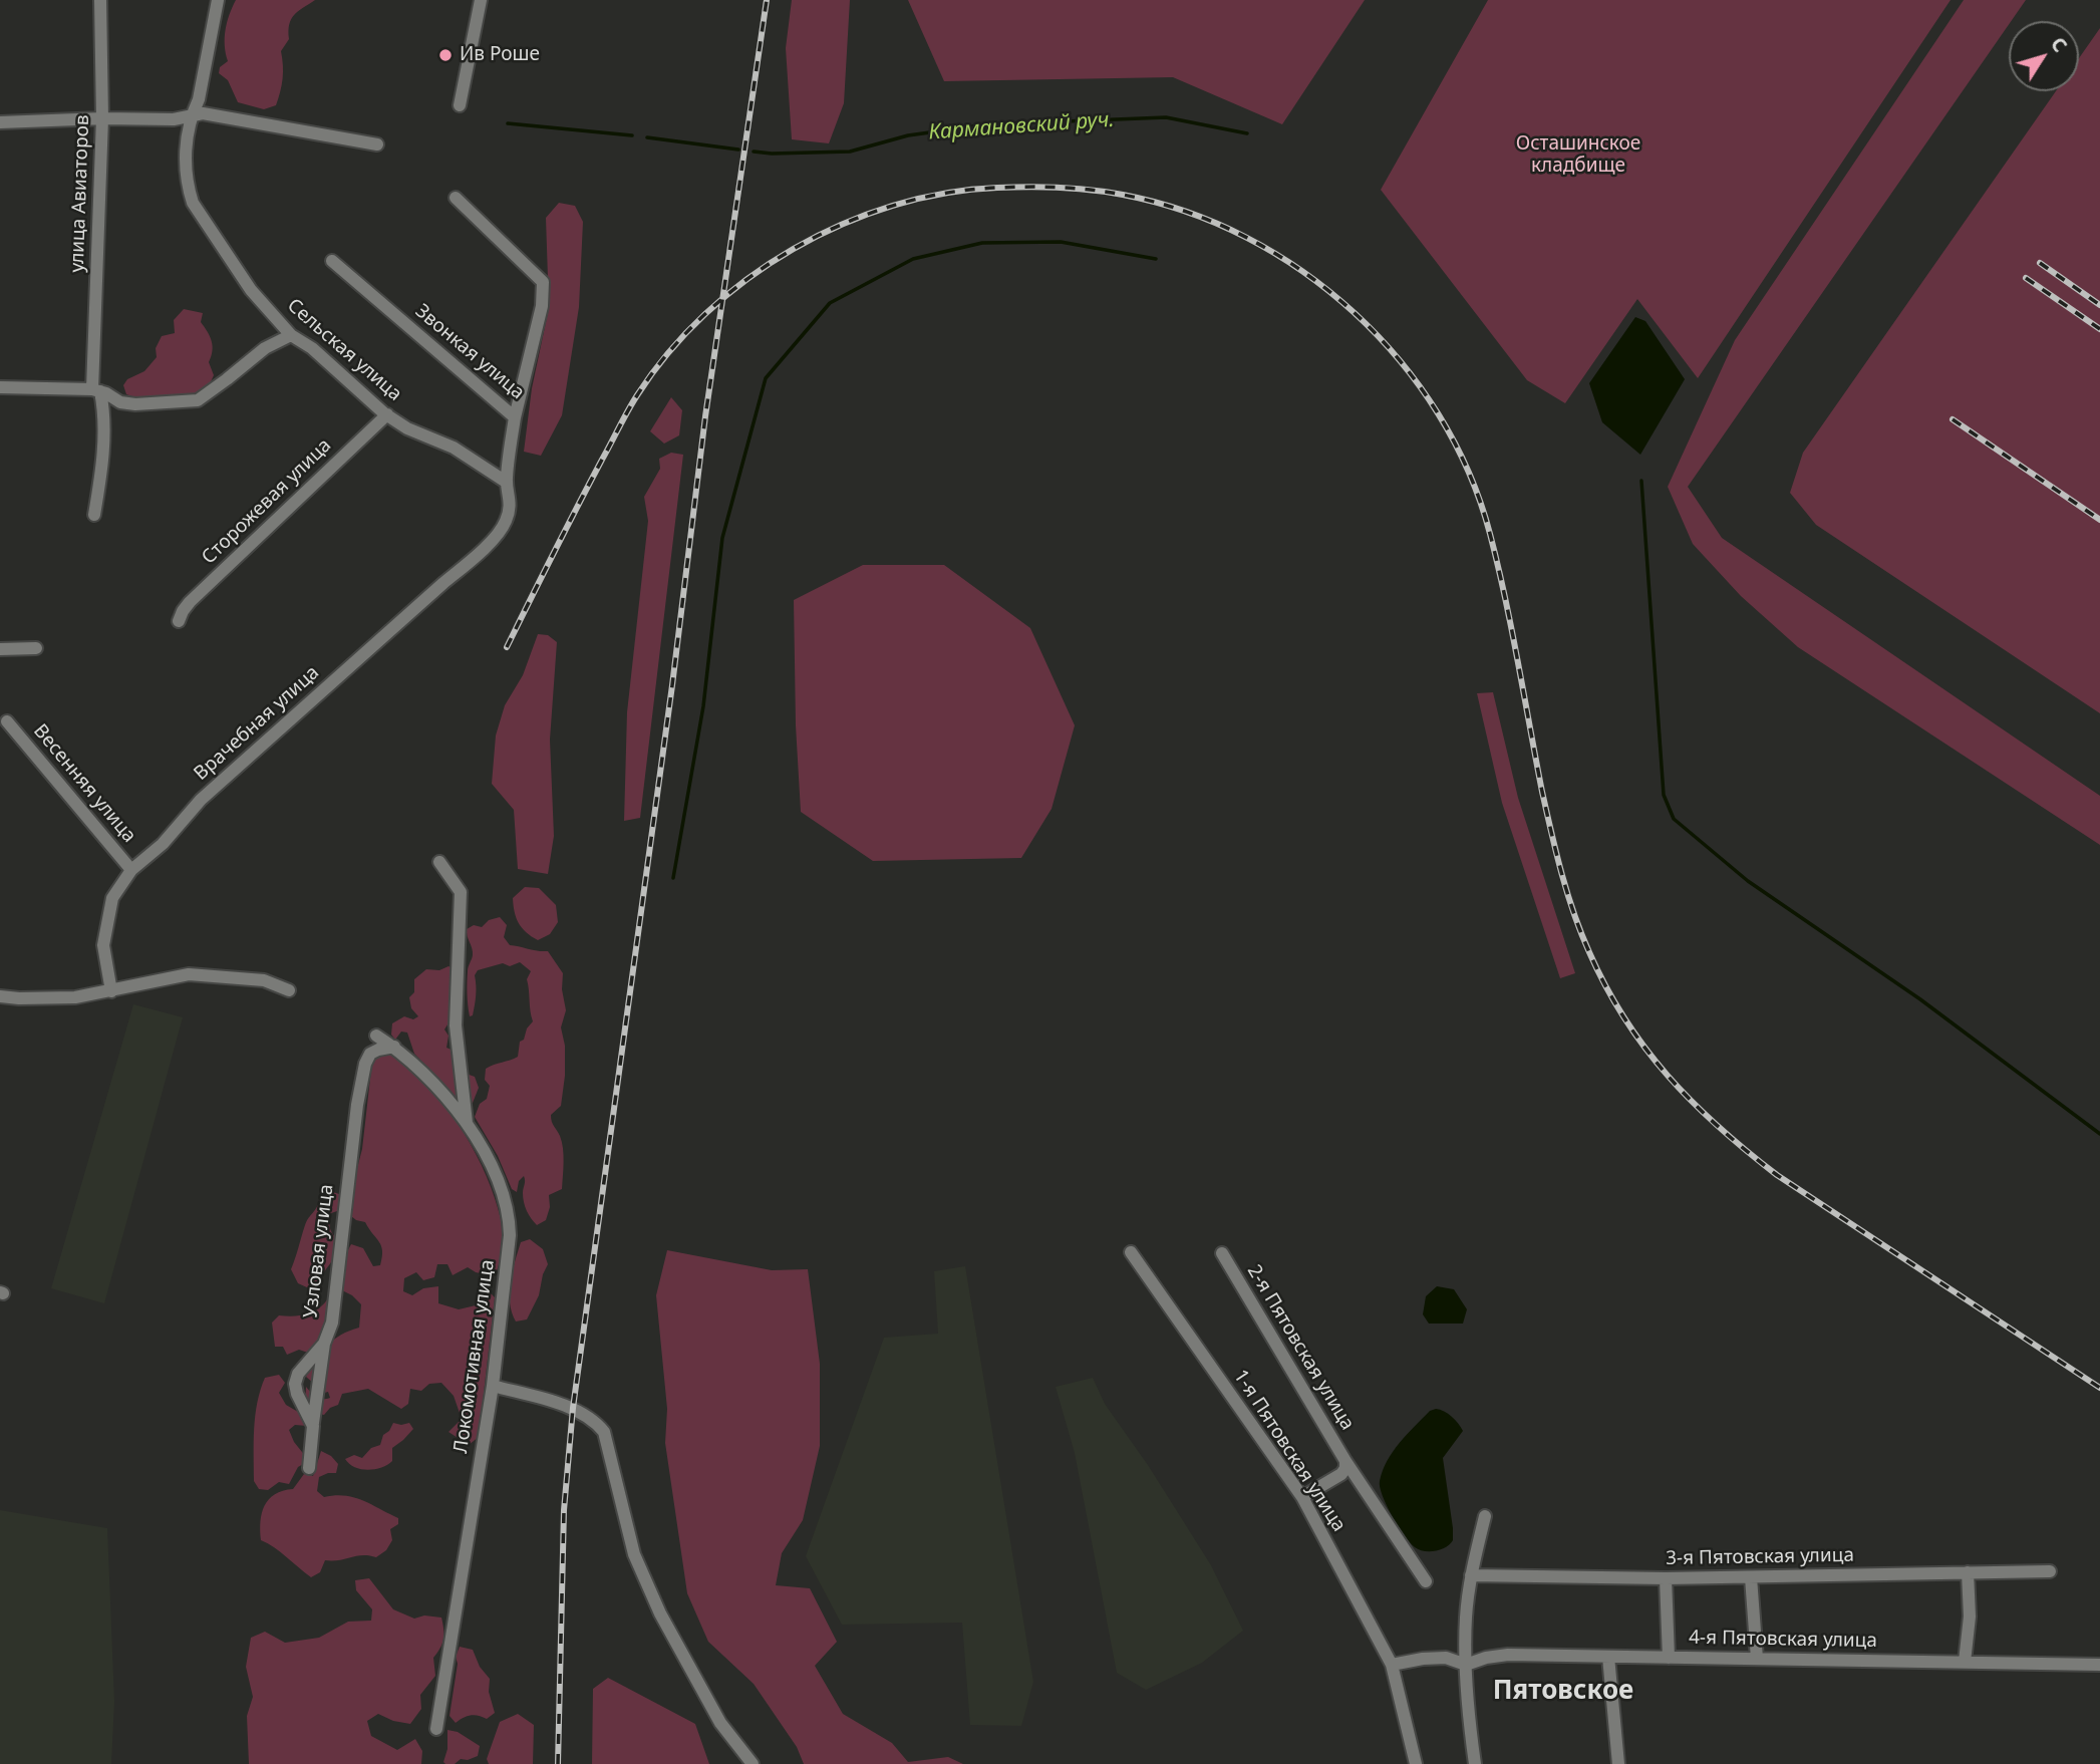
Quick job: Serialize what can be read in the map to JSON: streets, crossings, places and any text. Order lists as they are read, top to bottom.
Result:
{
  "streets": {
    "street": [
      "улица Авиаторов",
      "Сельская улица",
      "Звонкая улица",
      "Сторожевая улица",
      "Врачебная улица",
      "Весенняя улица",
      "Узловая улица",
      "2-я Пятовская улица",
      "Локомотивная улица",
      "1-я Пятовская улица",
      "3-я Пятовская улица",
      "4-я Пятовская улица"
    ]
  },
  "crossings": [
    ["Сельская улица", "Сторожевая улица"],
    ["Сельская улица", "Врачебная улица"],
    ["Врачебная улица", "Весенняя улица"],
    ["Узловая улица", "Локомотивная улица"],
    ["2-я Пятовская улица", "1-я Пятовская улица"]
  ],
  "districts": ["Пятовское"],
  "water": ["Кармановский руч."],
  "parks": ["Осташинское кладбище"],
  "places": ["Ив Роше"],
  "north": "top right"
}
